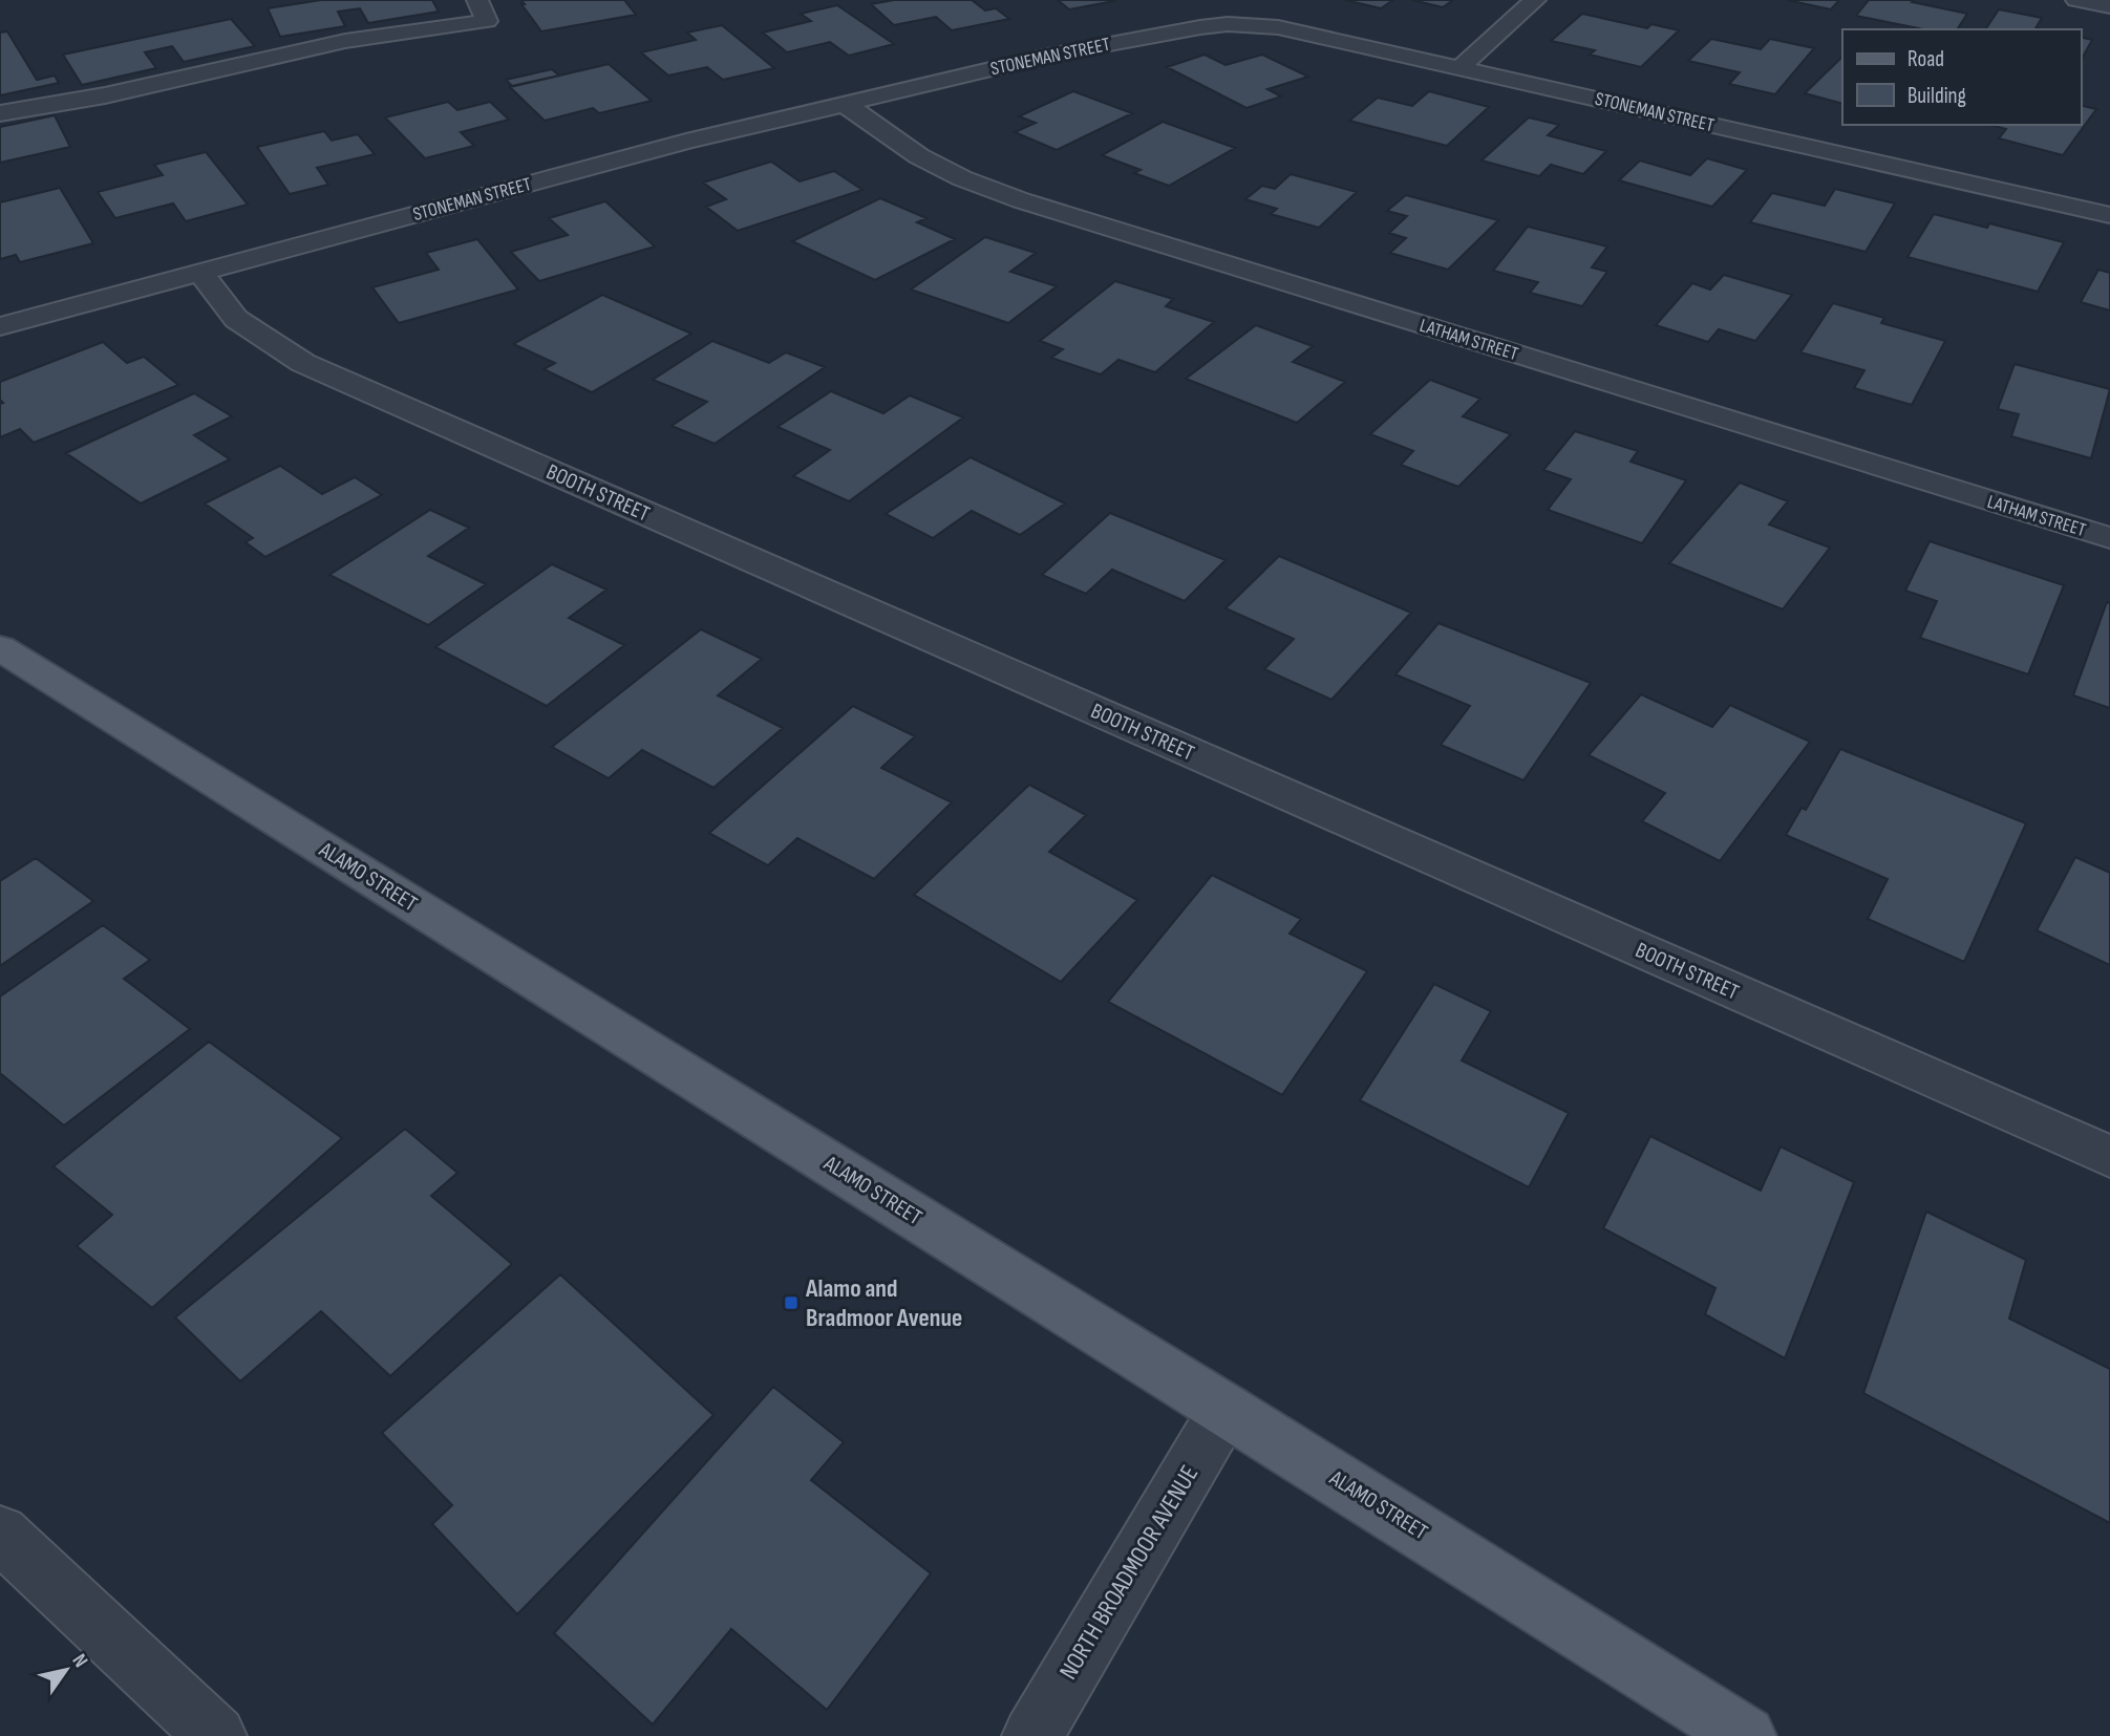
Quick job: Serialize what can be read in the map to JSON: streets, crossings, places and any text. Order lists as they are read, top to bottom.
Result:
{
  "streets": {
    "main road": ["ALAMO STREET"],
    "street": [
      "STONEMAN STREET",
      "LATHAM STREET",
      "BOOTH STREET",
      "NORTH BROADMOOR AVENUE"
    ]
  },
  "crossings": [
    ["STONEMAN STREET", "LATHAM STREET"],
    ["STONEMAN STREET", "BOOTH STREET"],
    ["ALAMO STREET", "NORTH BROADMOOR AVENUE"]
  ],
  "places": {
    "transit": ["Alamo and Bradmoor Avenue"]
  },
  "legend": ["Road", "Building"],
  "north": "top right"
}
